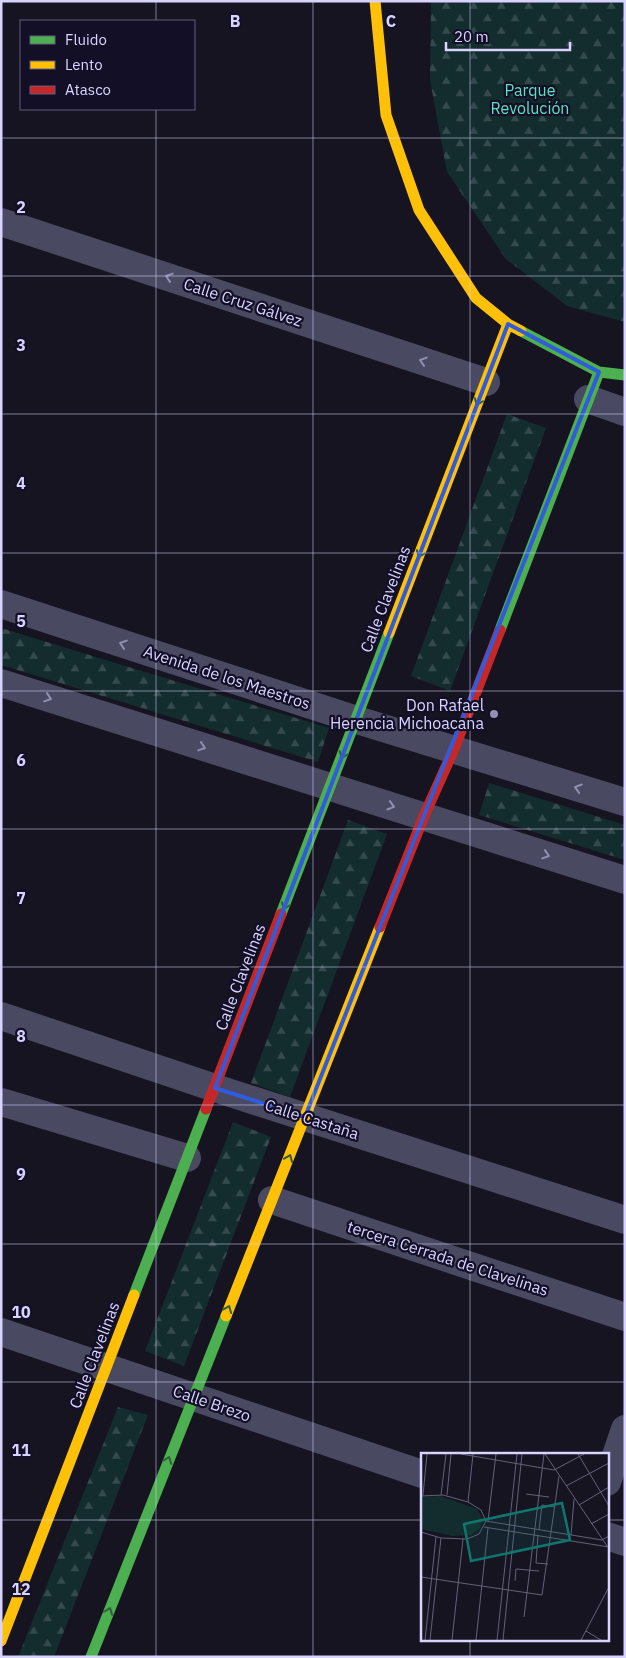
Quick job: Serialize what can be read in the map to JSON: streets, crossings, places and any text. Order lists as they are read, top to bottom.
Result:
{
  "streets": {
    "street": [
      "Calle Cruz Gálvez",
      "Calle Clavelinas",
      "Avenida de los Maestros",
      "Calle Castaña",
      "tercera Cerrada de Clavelinas",
      "Calle Brezo"
    ]
  },
  "crossings": [
    ["Calle Cruz Gálvez", "Calle Clavelinas"],
    ["Calle Clavelinas", "Avenida de los Maestros"],
    ["Calle Clavelinas", "Calle Castaña"],
    ["Calle Clavelinas", "Calle Brezo"]
  ],
  "one_way": ["Calle Cruz Gálvez"],
  "parks": ["Parque Revolución"],
  "places": ["Don Rafael Herencia Michoacana"],
  "legend": ["Fluido", "Lento", "Atasco"],
  "scale_bar": "20 m",
  "grid": {
    "columns": ["B", "C"],
    "rows": [
      "2",
      "3",
      "4",
      "5",
      "6",
      "7",
      "8",
      "9",
      "10",
      "11",
      "12"
    ]
  }
}
